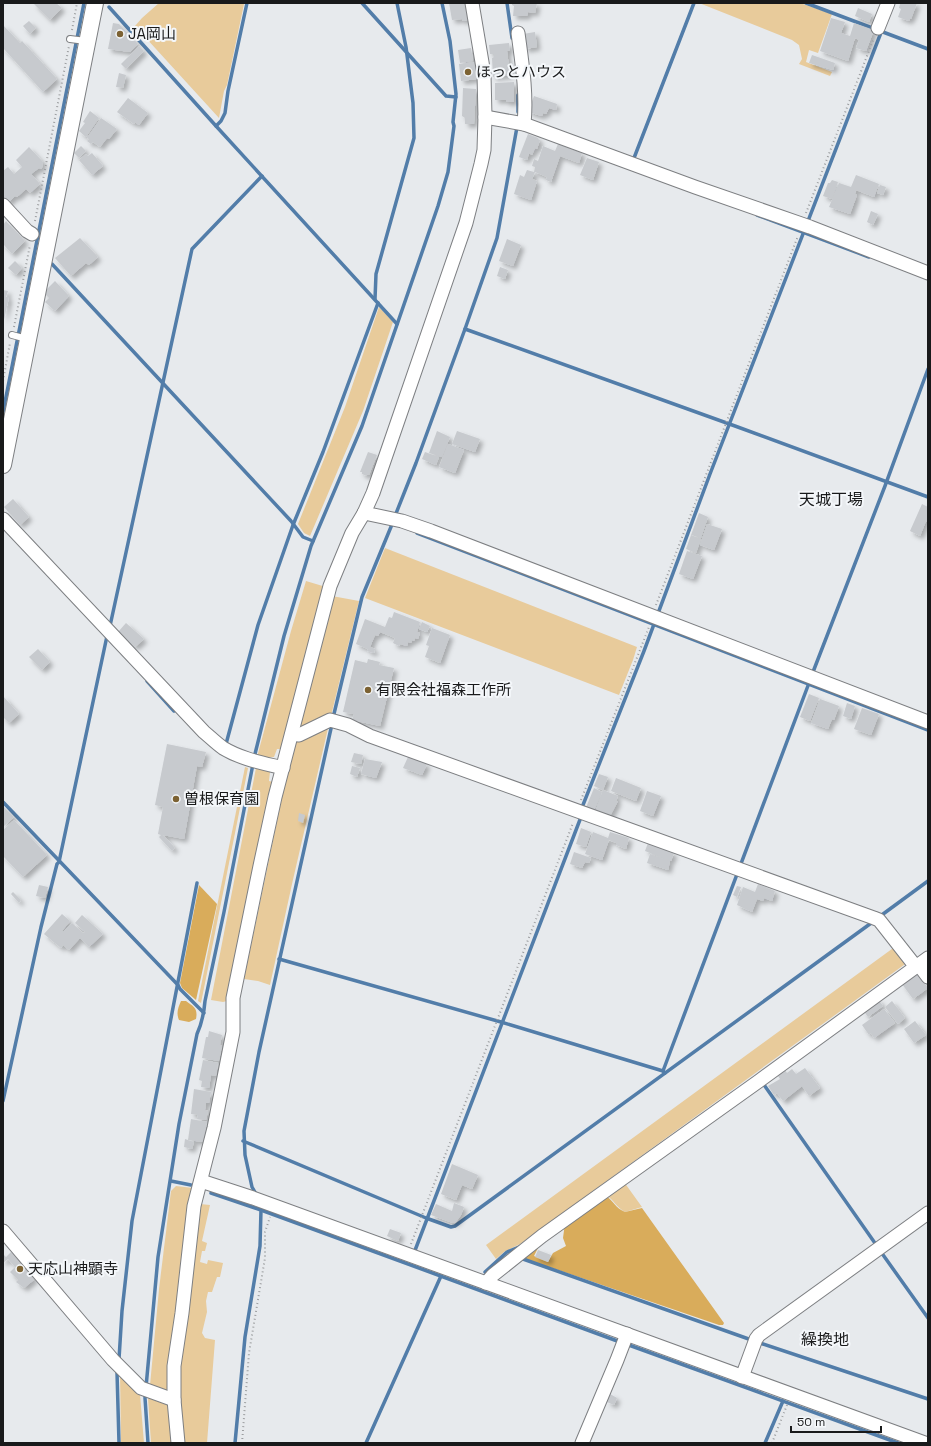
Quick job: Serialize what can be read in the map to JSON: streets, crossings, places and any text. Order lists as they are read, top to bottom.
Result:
{
  "districts": ["天城丁場", "繰換地"],
  "places": [
    "JA岡山",
    "ほっとハウス",
    "有限会社福森工作所",
    "曽根保育園",
    "天応山神顕寺"
  ],
  "scale_bar": "50 m"
}
